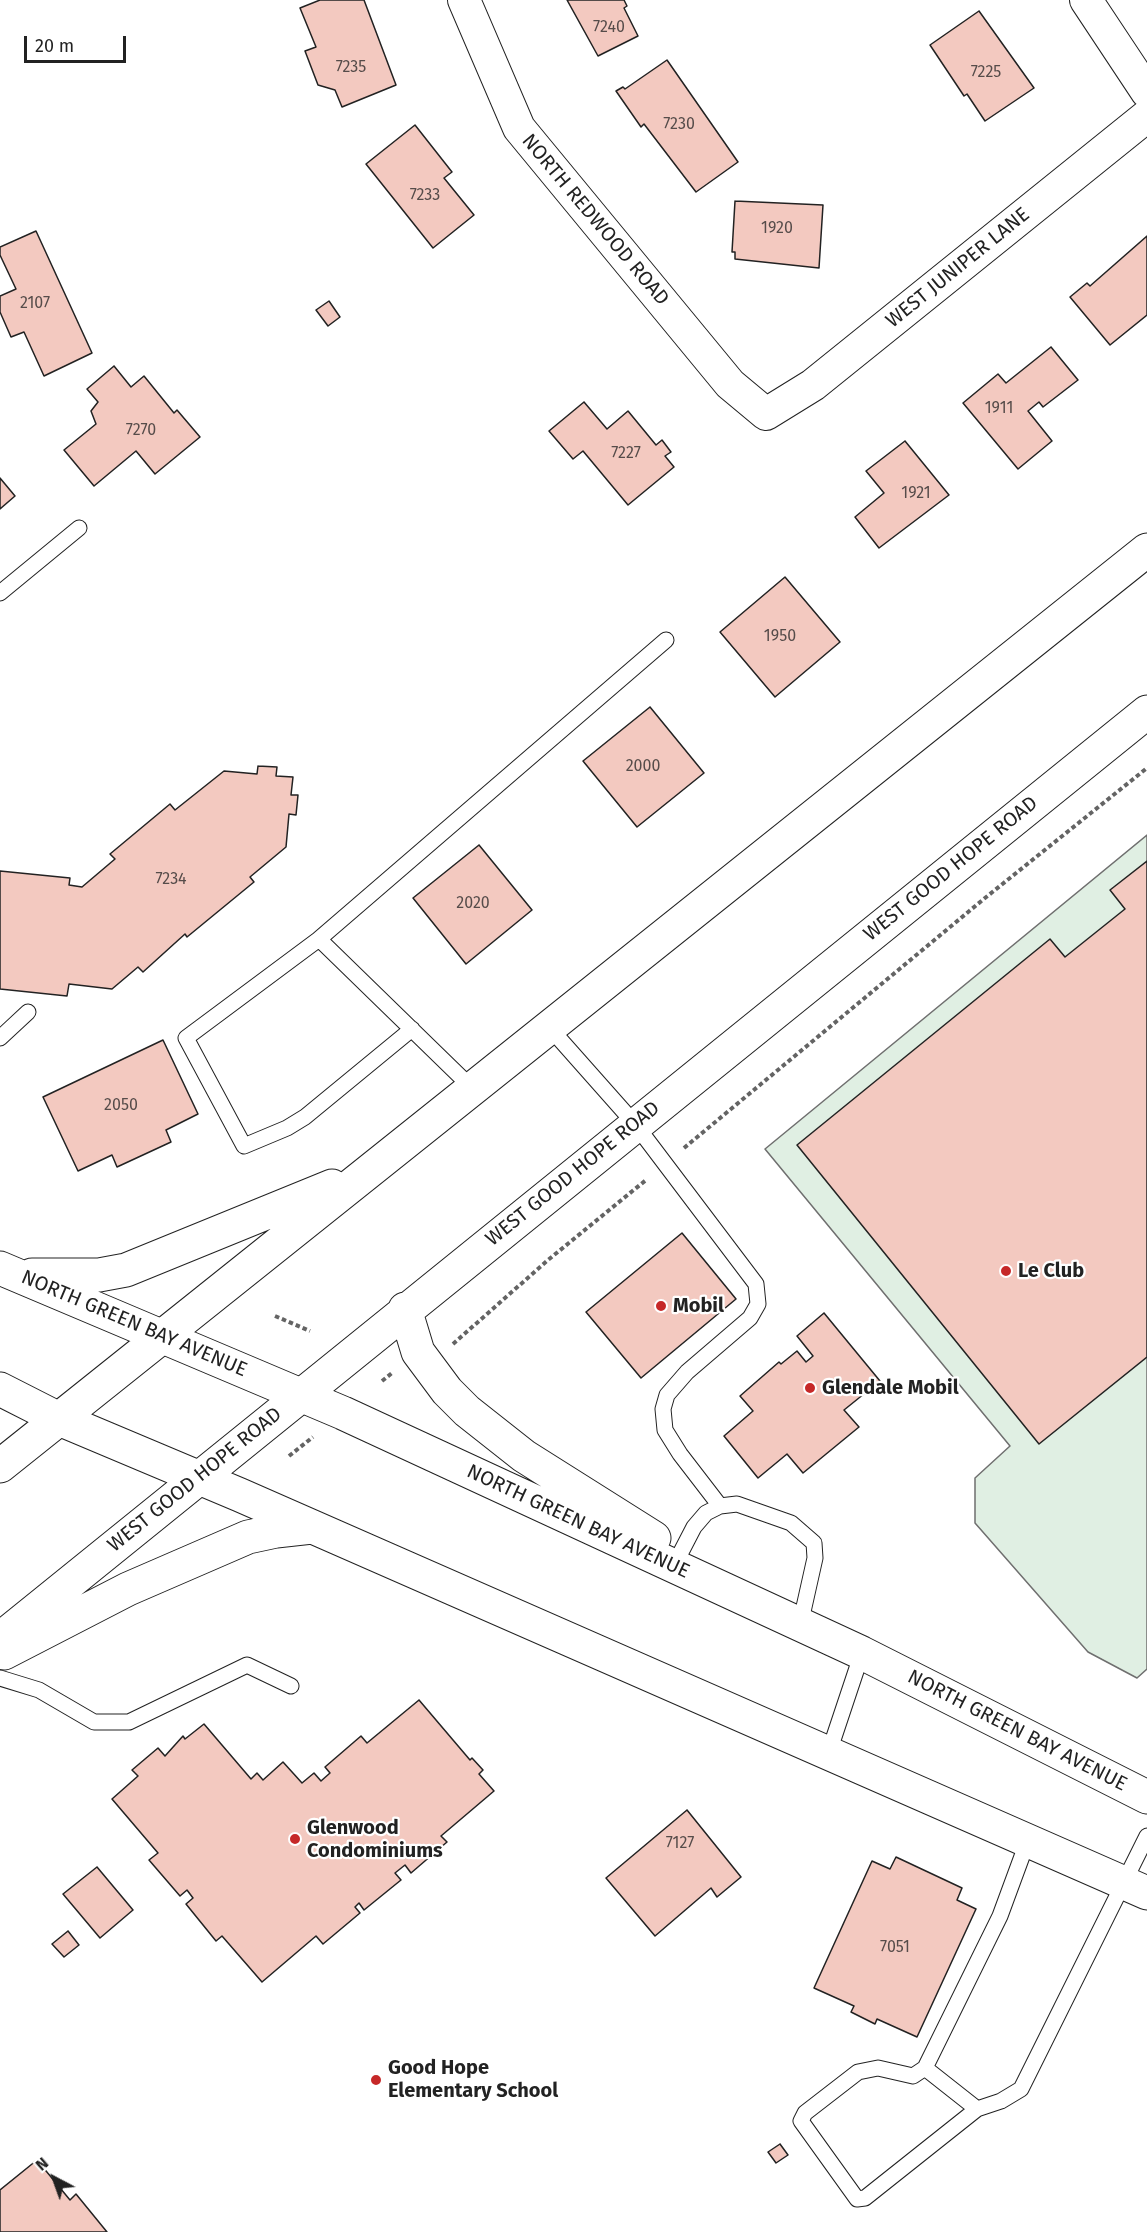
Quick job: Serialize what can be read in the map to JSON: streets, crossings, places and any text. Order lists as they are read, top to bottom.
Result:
{
  "streets": {
    "main road": ["WEST GOOD HOPE ROAD", "NORTH GREEN BAY AVENUE"],
    "street": ["NORTH REDWOOD ROAD", "WEST JUNIPER LANE"]
  },
  "crossings": [
    ["NORTH REDWOOD ROAD", "WEST JUNIPER LANE"],
    ["WEST GOOD HOPE ROAD", "NORTH GREEN BAY AVENUE"]
  ],
  "places": [
    "Le Club",
    "Mobil",
    "Glendale Mobil",
    "Glenwood Condominiums",
    "Good Hope Elementary School"
  ],
  "house_numbers": [
    "7240",
    "7235",
    "7225",
    "7230",
    "7233",
    "1920",
    "2107",
    "1911",
    "7270",
    "7227",
    "1921",
    "1950",
    "2000",
    "7234",
    "2020",
    "2050",
    "7127",
    "7051"
  ],
  "scale_bar": "20 m",
  "north": "top left"
}
